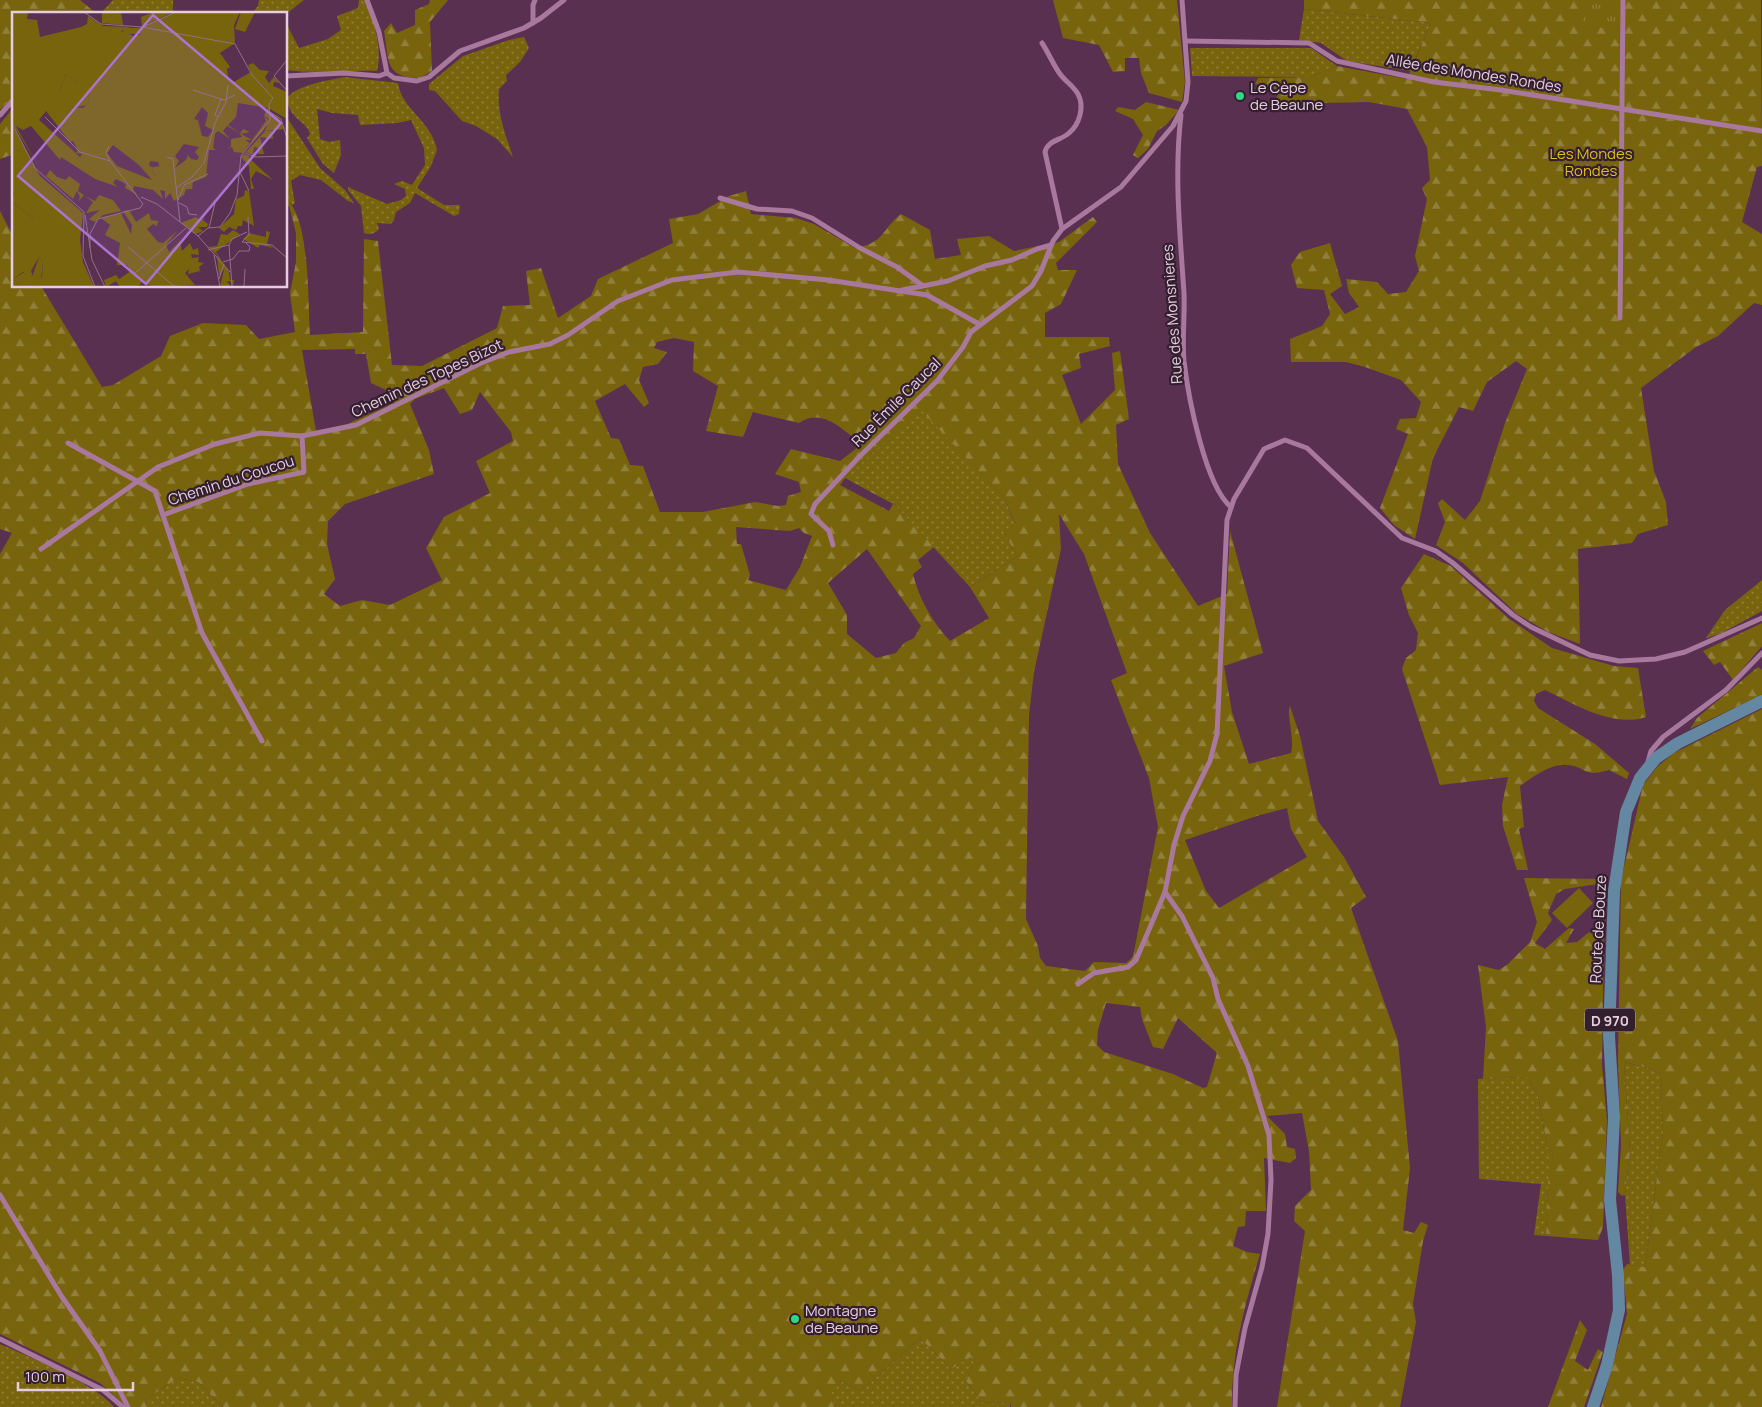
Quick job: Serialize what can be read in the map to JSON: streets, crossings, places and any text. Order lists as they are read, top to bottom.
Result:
{
  "streets": {
    "main road": ["Route de Bouze", "D 970"],
    "street": [
      "Allée des Mondes Rondes",
      "Rue des Monsnieres",
      "Chemin des Topes Bizot",
      "Rue Émile Caucal",
      "Chemin du Coucou"
    ]
  },
  "crossings": [
    ["Chemin des Topes Bizot", "Rue Émile Caucal"],
    ["Chemin des Topes Bizot", "Chemin du Coucou"]
  ],
  "parks": ["Les Mondes Rondes"],
  "places": ["Le Cèpe de Beaune", "Montagne de Beaune"],
  "scale_bar": "100 m"
}
